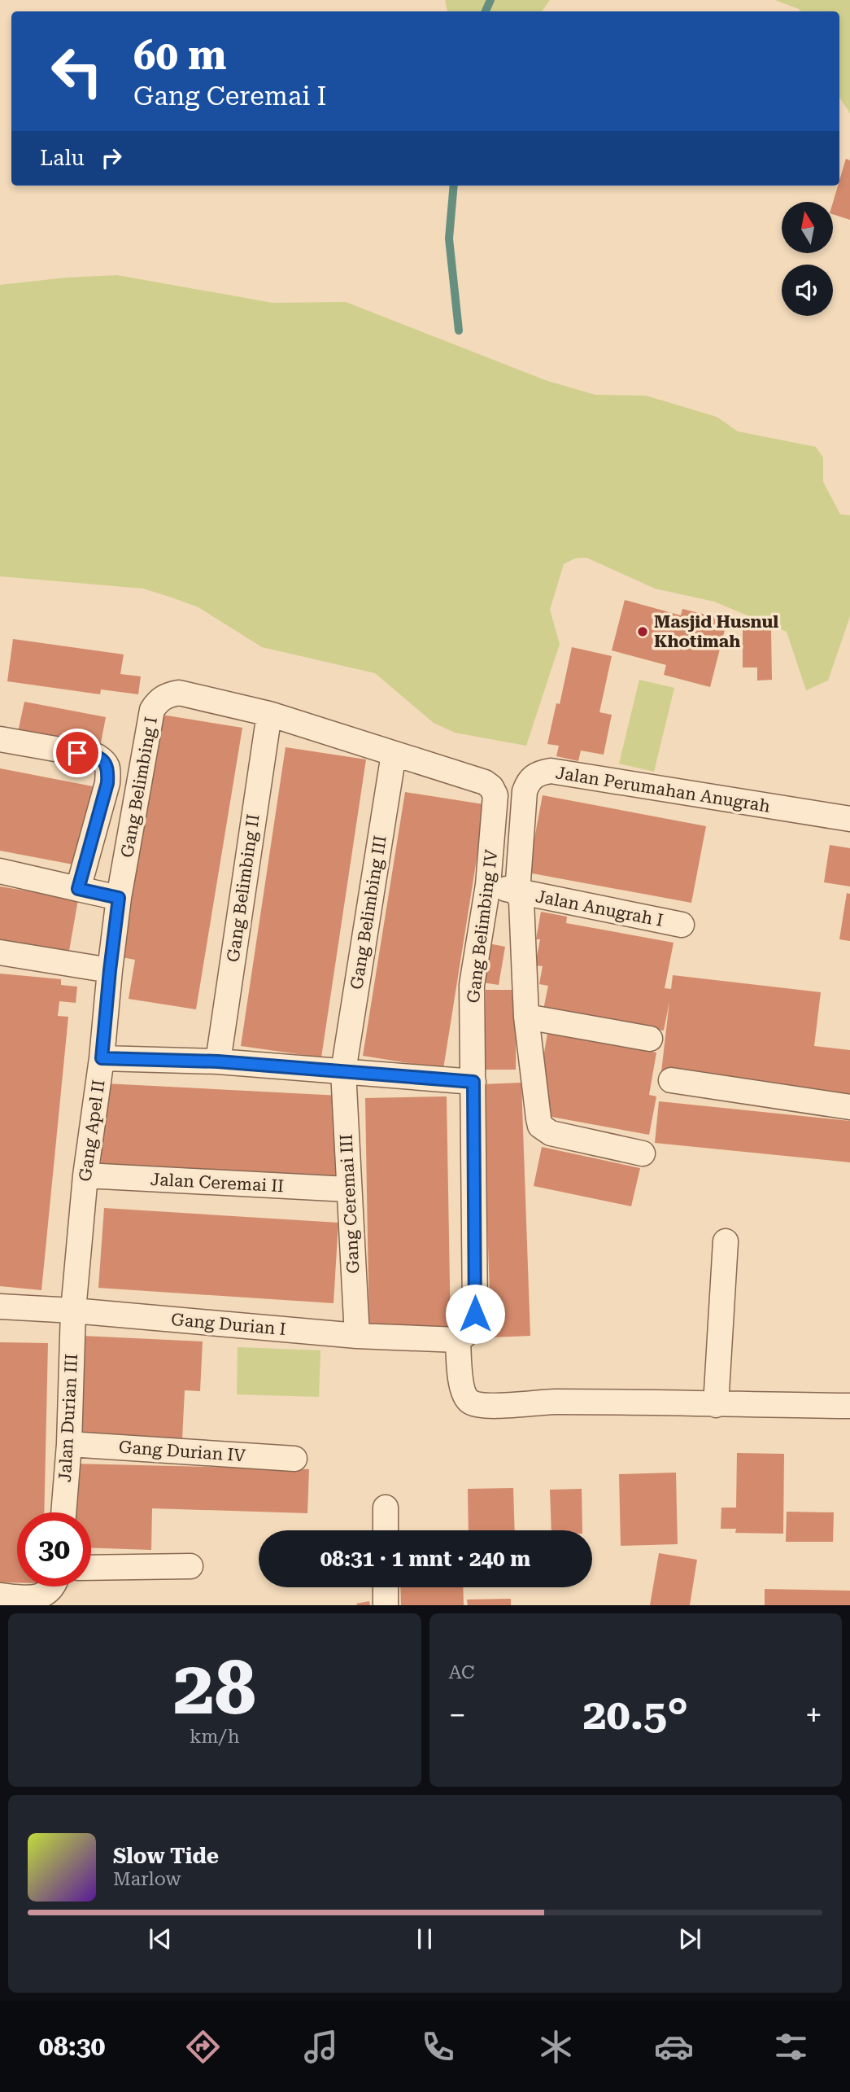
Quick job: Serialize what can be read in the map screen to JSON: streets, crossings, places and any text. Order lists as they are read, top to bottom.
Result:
{
  "streets": {
    "street": [
      "Gang Belimbing I",
      "Jalan Perumahan Anugrah",
      "Gang Belimbing II",
      "Jalan Anugrah I",
      "Gang Belimbing III",
      "Gang Belimbing IV",
      "Gang Apel II",
      "Jalan Ceremai II",
      "Gang Ceremai III",
      "Gang Durian I",
      "Jalan Durian III",
      "Gang Durian IV"
    ]
  },
  "crossings": [
    ["Gang Belimbing I", "Gang Belimbing II"],
    ["Gang Belimbing I", "Gang Apel II"],
    ["Jalan Perumahan Anugrah", "Jalan Anugrah I"],
    ["Jalan Anugrah I", "Gang Belimbing IV"],
    ["Gang Belimbing III", "Gang Belimbing IV"],
    ["Gang Belimbing III", "Gang Ceremai III"],
    ["Gang Belimbing IV", "Gang Durian I"],
    ["Gang Apel II", "Jalan Ceremai II"],
    ["Gang Apel II", "Gang Durian I"],
    ["Gang Apel II", "Jalan Durian III"],
    ["Jalan Ceremai II", "Gang Ceremai III"],
    ["Gang Ceremai III", "Gang Durian I"],
    ["Gang Durian I", "Jalan Durian III"],
    ["Jalan Durian III", "Gang Durian IV"]
  ],
  "places": ["Masjid Husnul Khotimah"],
  "north": "top",
  "page": {
    "turn": ["60 m", "Gang Ceremai I"],
    "then": "Lalu",
    "limit": "30",
    "trip": "08:31 · 1 mnt · 240 m",
    "tile": [
      ["28", "km/h"],
      "AC"
    ],
    "heat": ["−", "20.5°", "+"],
    "song": ["Slow Tide", "Marlow"],
    "tabs": "08:30"
  }
}
